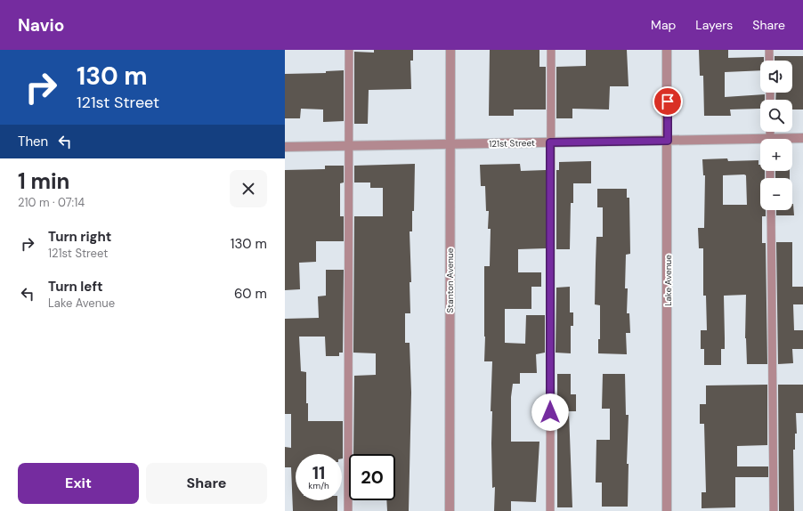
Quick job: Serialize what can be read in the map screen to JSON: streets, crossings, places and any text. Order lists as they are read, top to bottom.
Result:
{
  "streets": {
    "street": ["121st Street", "Stanton Avenue", "Lake Avenue"]
  },
  "crossings": [
    ["121st Street", "Stanton Avenue"],
    ["121st Street", "Lake Avenue"]
  ],
  "page": {
    "header": "Navio",
    "nav": ["Map", "Layers", "Share"],
    "turn": ["130 m", "121st Street"],
    "map_buttons": ["+", "−"],
    "then": "Then",
    "heading": ["1 min", "210 m · 07:14"],
    "list": [
      {
        "name": "Turn right",
        "note": "121st Street",
        "value": "130 m"
      },
      {
        "name": "Turn left",
        "note": "Lake Avenue",
        "value": "60 m"
      }
    ],
    "speed": "11 km/h",
    "limit": "20",
    "buttons": ["Exit", "Share"]
  }
}
